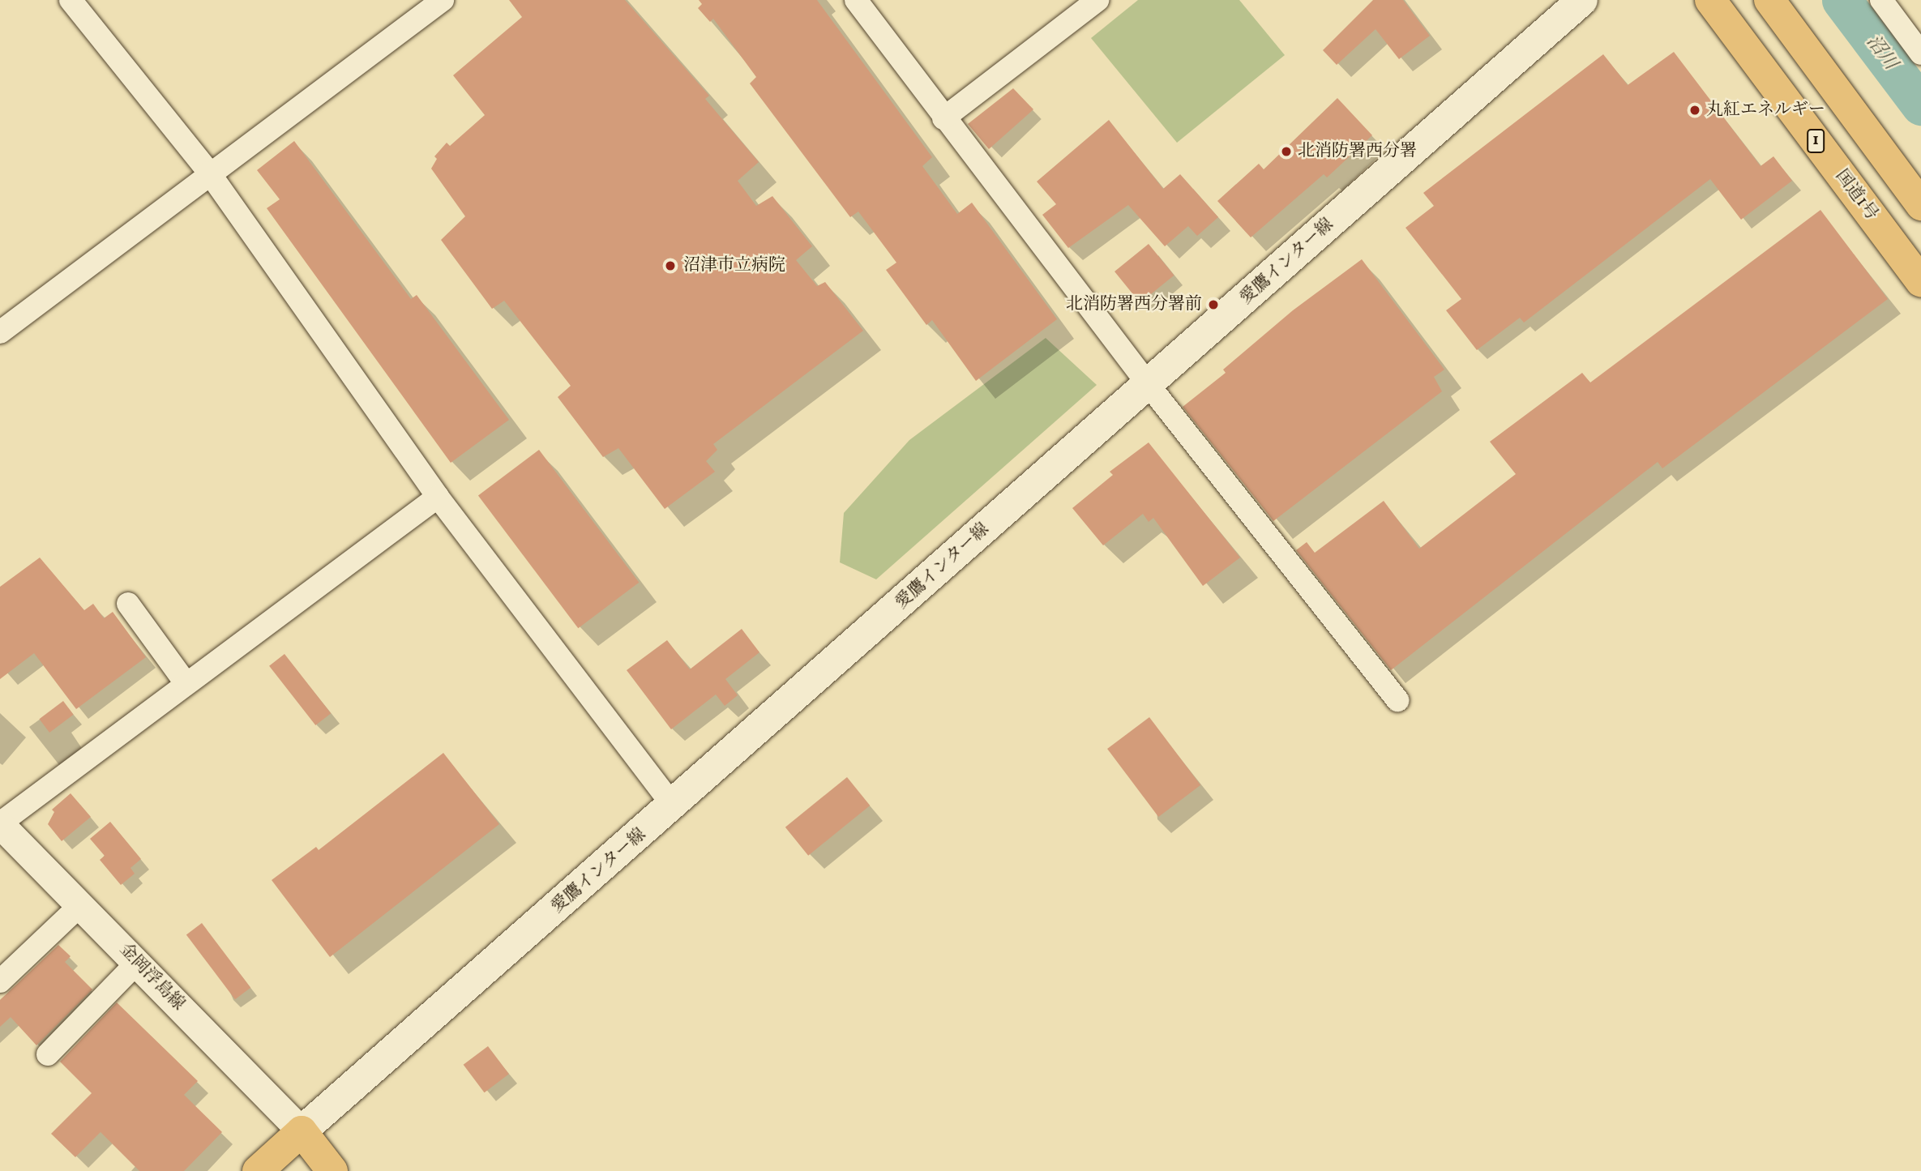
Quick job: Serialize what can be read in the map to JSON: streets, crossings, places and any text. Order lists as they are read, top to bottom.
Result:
{
  "streets": {
    "main road": ["1", "国道1号", "愛鷹インター線"],
    "street": ["金岡浮島線"]
  },
  "crossings": [
    ["愛鷹インター線", "金岡浮島線"]
  ],
  "water": ["沼川"],
  "places": [
    "丸紅エネルギー",
    "北消防署西分署",
    "沼津市立病院",
    "北消防署西分署前"
  ]
}
